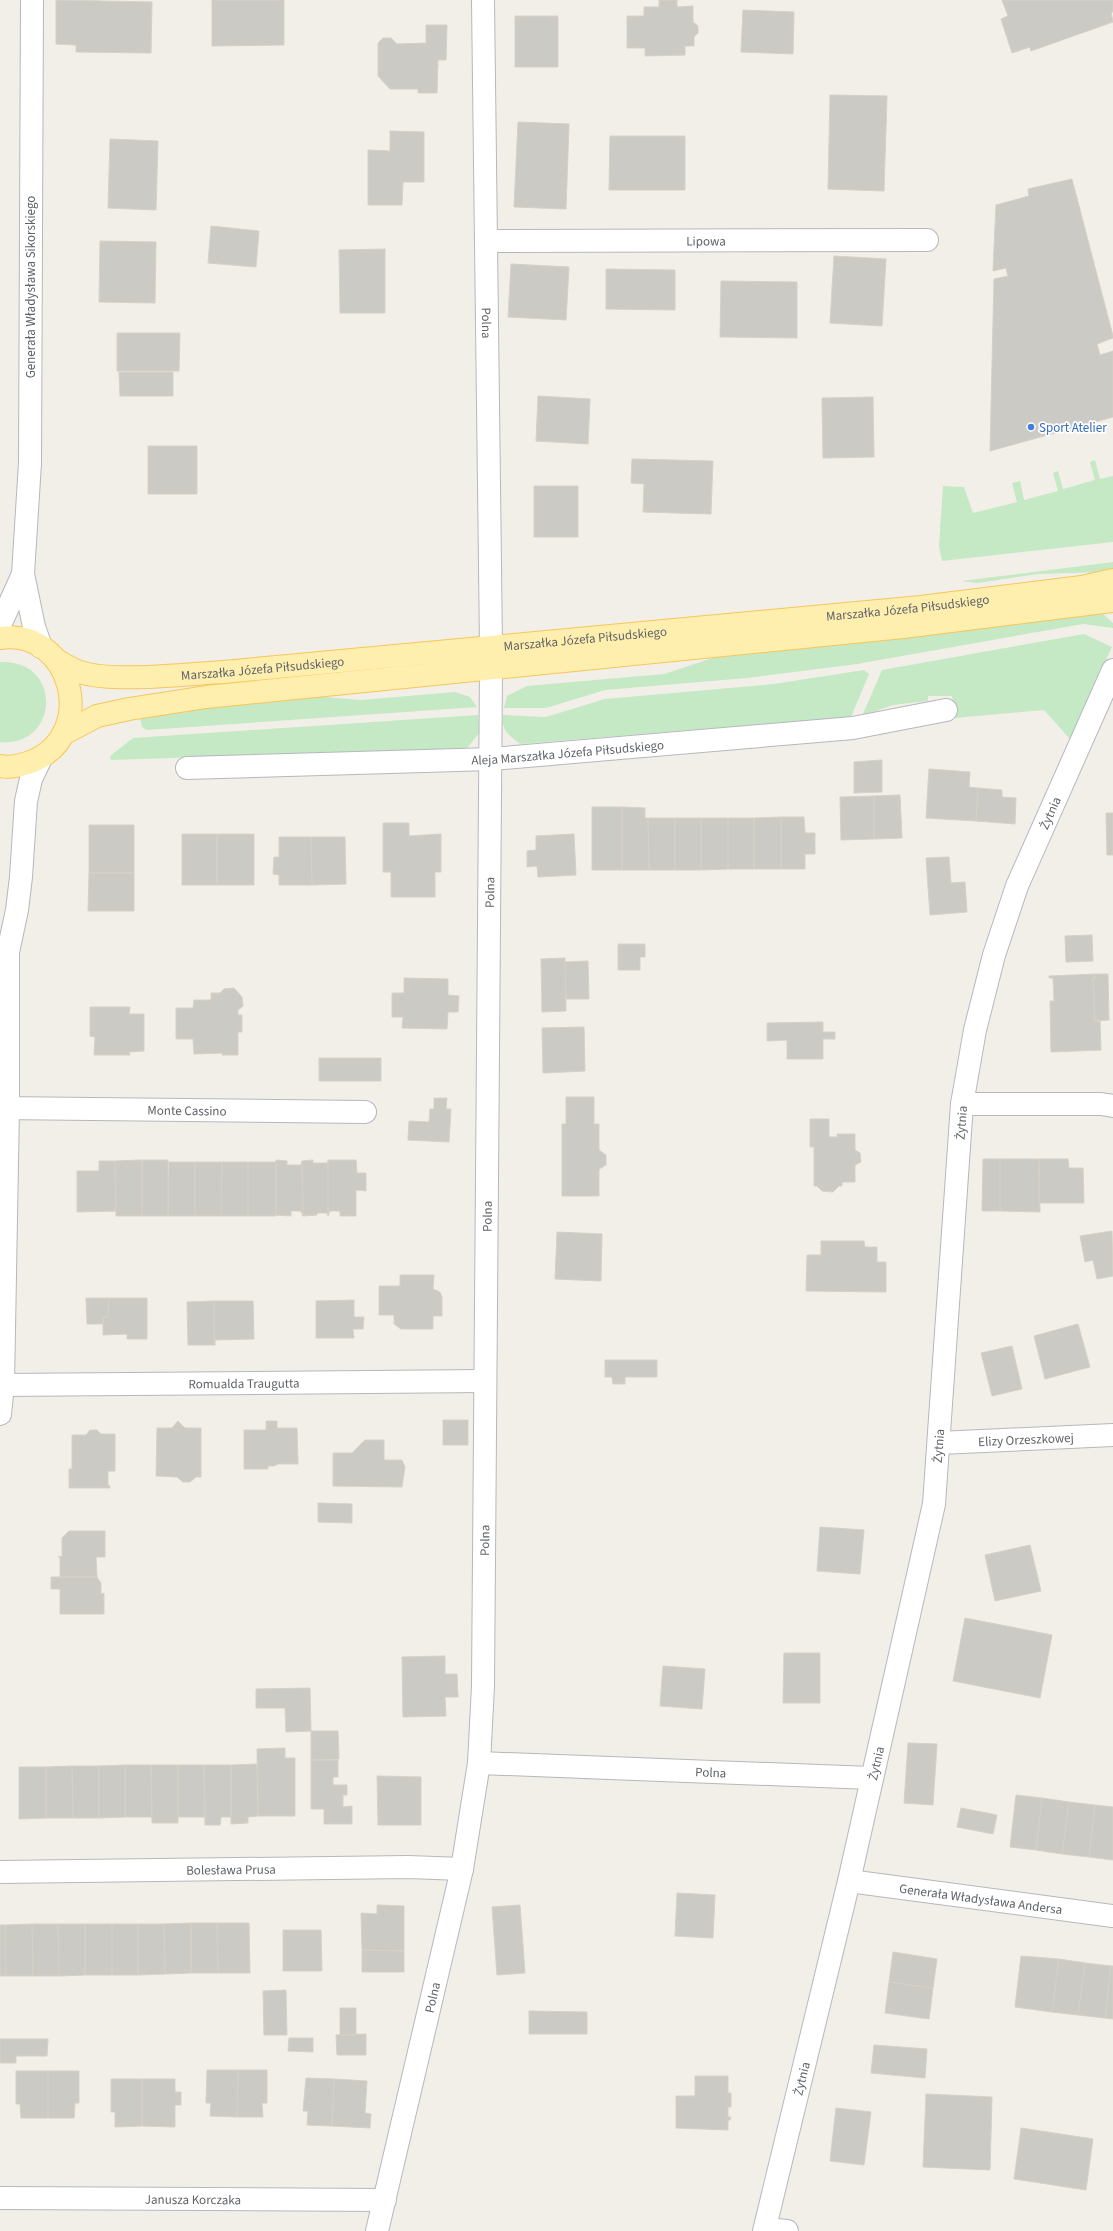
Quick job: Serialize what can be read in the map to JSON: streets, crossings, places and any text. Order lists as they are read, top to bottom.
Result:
{
  "streets": {
    "main road": ["Marszałka Józefa Piłsudskiego"],
    "street": [
      "Lipowa",
      "Generała Władysława Sikorskiego",
      "Polna",
      "Aleja Marszałka Józefa Piłsudskiego",
      "Żytnia",
      "Monte Cassino",
      "Romualda Traugutta",
      "Elizy Orzeszkowej",
      "Bolesława Prusa",
      "Generała Władysława Andersa",
      "Janusza Korczaka"
    ]
  },
  "crossings": [
    ["Lipowa", "Polna"],
    ["Polna", "Marszałka Józefa Piłsudskiego"],
    ["Polna", "Aleja Marszałka Józefa Piłsudskiego"],
    ["Polna", "Żytnia"],
    ["Polna", "Romualda Traugutta"],
    ["Polna", "Bolesława Prusa"],
    ["Polna", "Janusza Korczaka"],
    ["Żytnia", "Elizy Orzeszkowej"],
    ["Żytnia", "Generała Władysława Andersa"]
  ],
  "places": ["Sport Atelier"]
}
